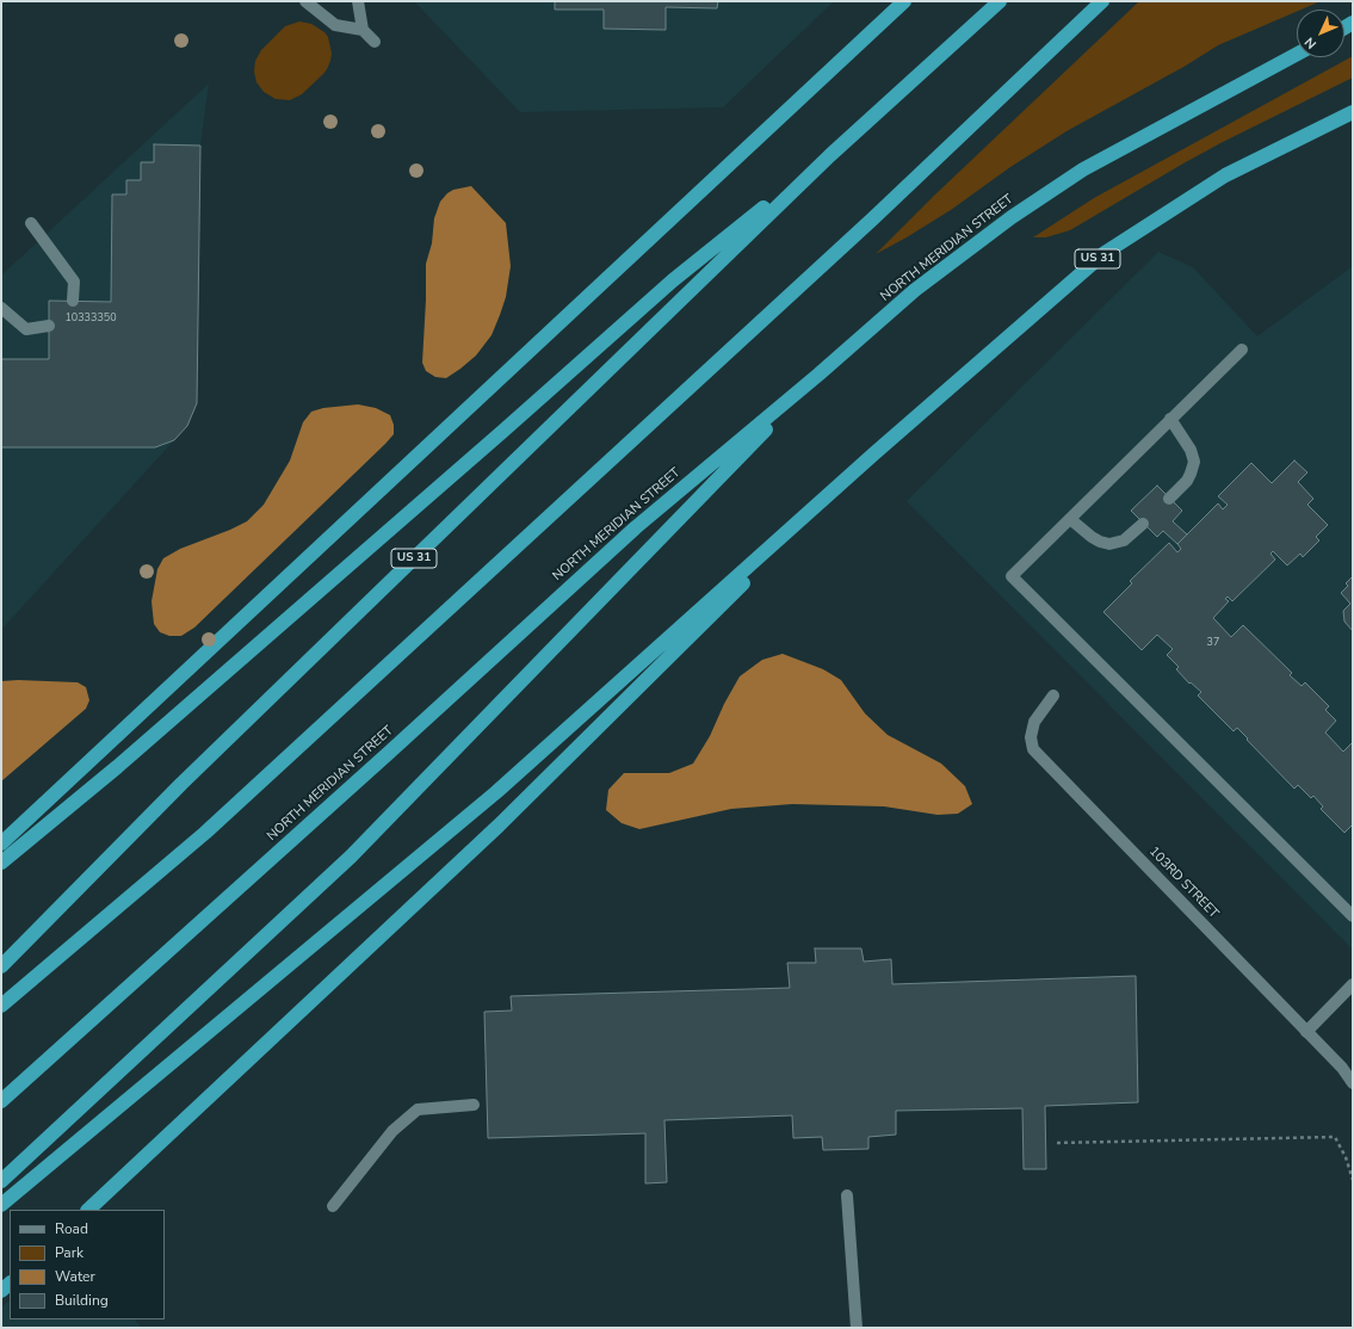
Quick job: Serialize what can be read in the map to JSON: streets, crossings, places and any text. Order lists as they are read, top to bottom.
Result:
{
  "streets": {
    "highway": ["NORTH MERIDIAN STREET", "US 31"],
    "street": ["103RD STREET"]
  },
  "house_numbers": ["10333350", "37"],
  "legend": [
    "Road",
    "Park",
    "Water",
    "Building"
  ],
  "north": "bottom left"
}
